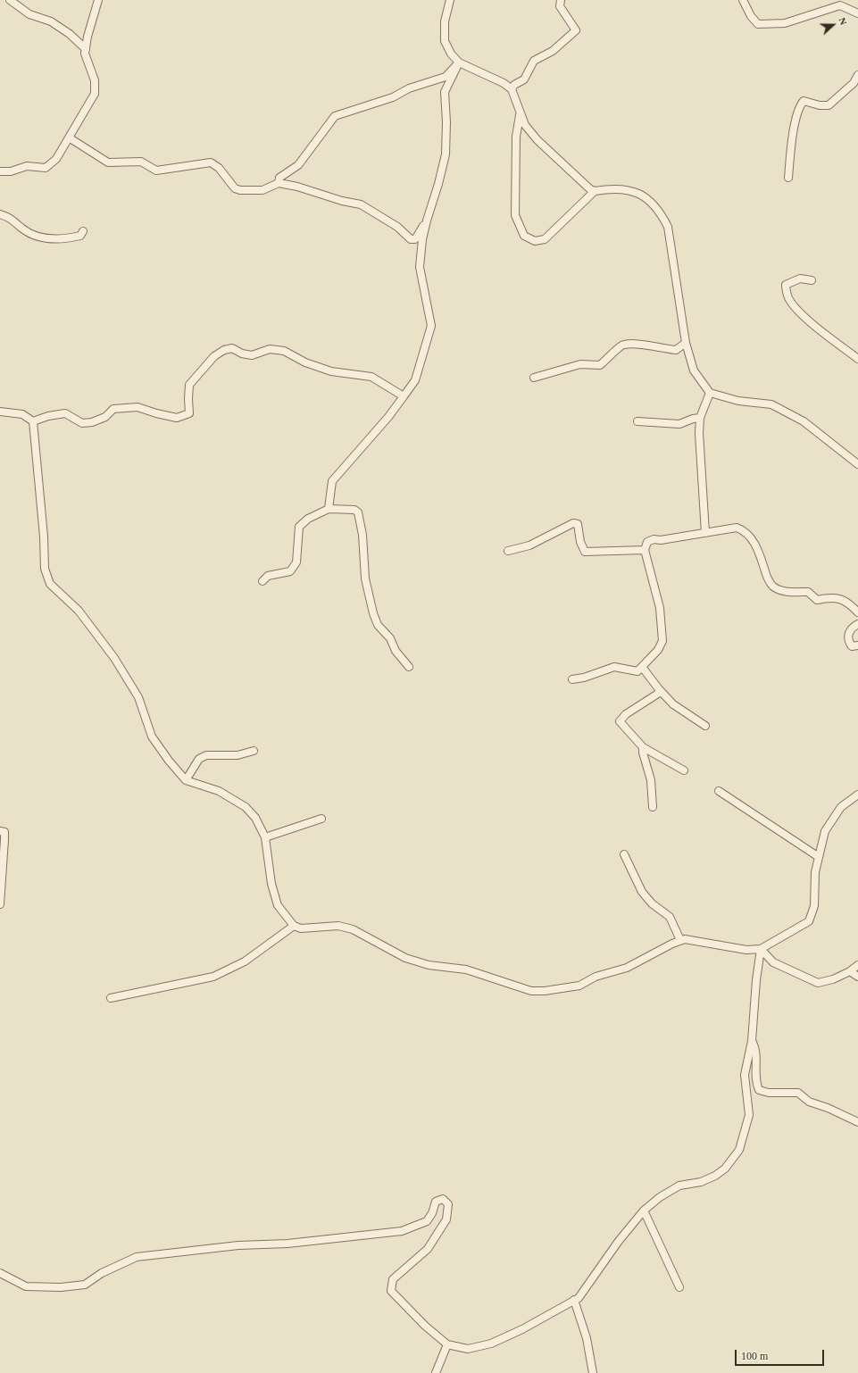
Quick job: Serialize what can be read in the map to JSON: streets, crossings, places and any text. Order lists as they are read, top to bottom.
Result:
{
  "scale_bar": "100 m",
  "north": "right"
}
